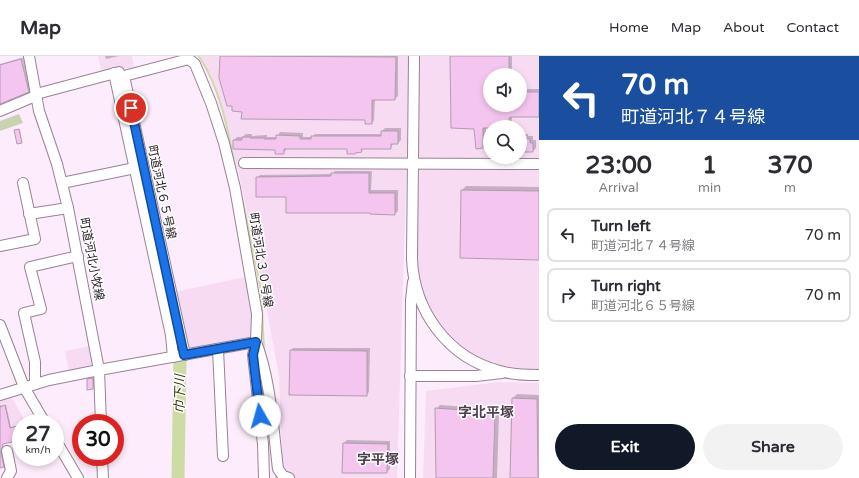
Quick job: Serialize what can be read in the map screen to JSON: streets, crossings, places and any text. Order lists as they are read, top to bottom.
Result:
{
  "streets": {
    "street": ["町道河北６５号線", "町道河北小牧線", "町道河北３０号線"]
  },
  "crossings": [
    ["町道河北６５号線", "町道河北３０号線"]
  ],
  "districts": ["字北平塚", "字平塚"],
  "water": ["巾下川"],
  "page": {
    "header": "Map",
    "nav": [
      "Home",
      "Map",
      "About",
      "Contact"
    ],
    "turn": ["70 m", "町道河北７４号線"],
    "eta": [
      "23:00",
      "Arrival",
      "1",
      "min",
      "370",
      "m"
    ],
    "list": [
      {
        "name": "Turn left",
        "note": "町道河北７４号線",
        "value": "70 m"
      },
      {
        "name": "Turn right",
        "note": "町道河北６５号線",
        "value": "70 m"
      }
    ],
    "speed": "27 km/h",
    "limit": "30",
    "buttons": ["Exit", "Share"]
  }
}
